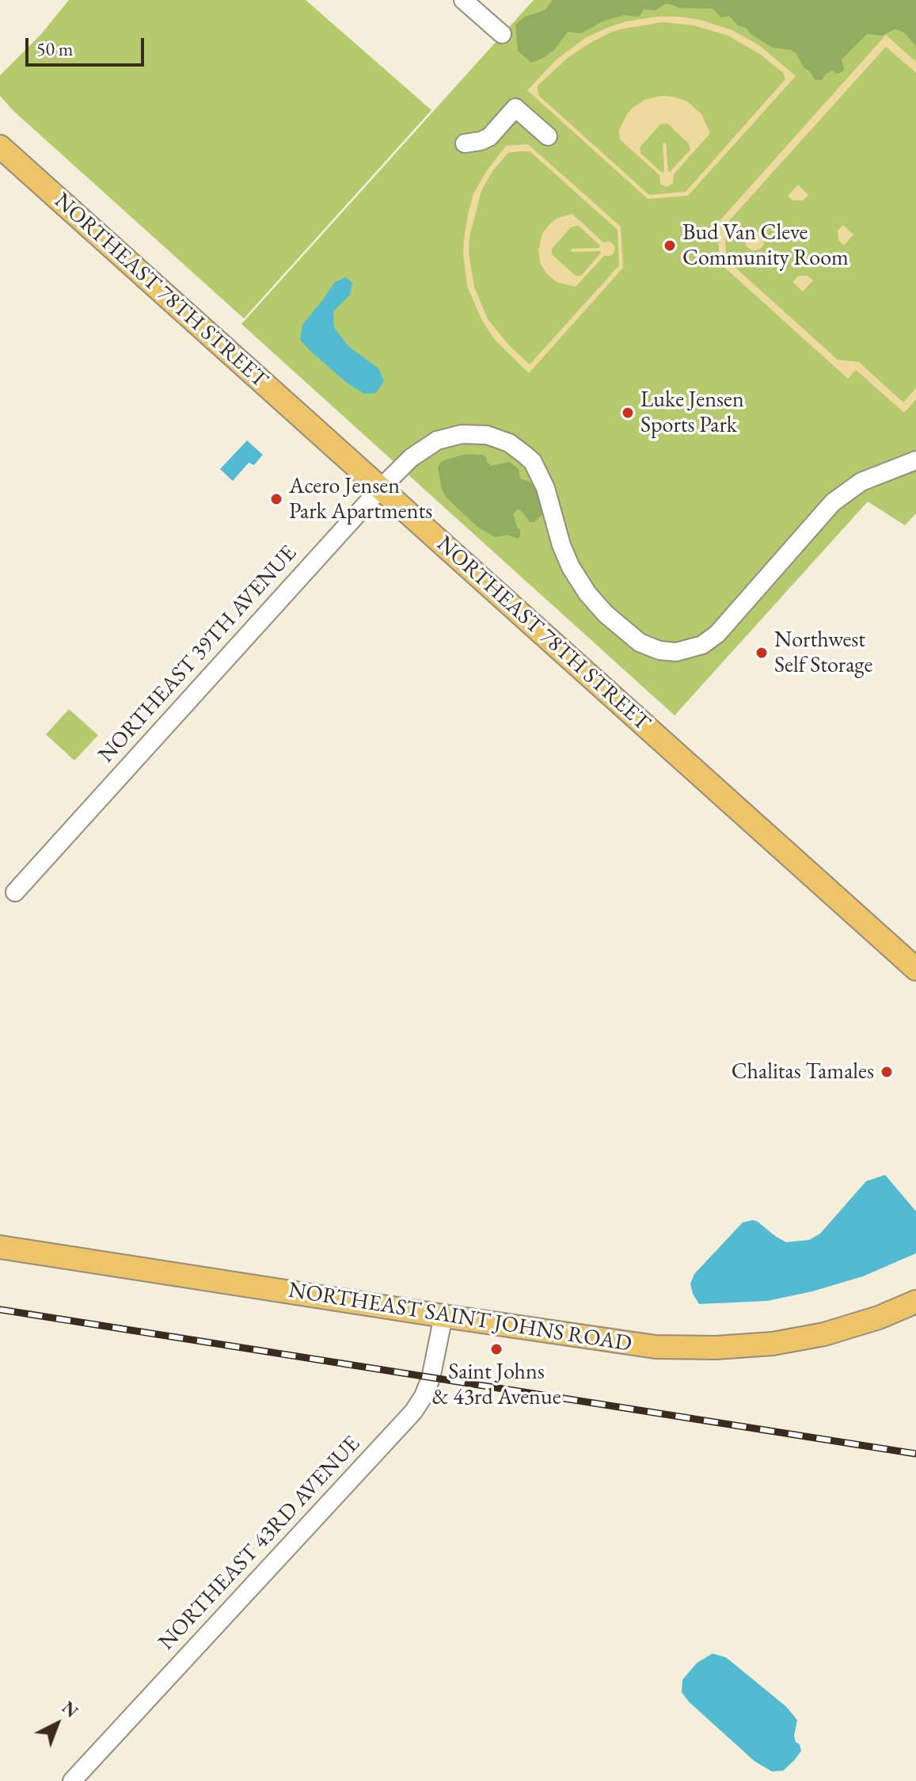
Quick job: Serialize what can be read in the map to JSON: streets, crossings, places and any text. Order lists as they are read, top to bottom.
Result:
{
  "streets": {
    "main road": ["NORTHEAST 78TH STREET", "NORTHEAST SAINT JOHNS ROAD"],
    "street": ["NORTHEAST 39TH AVENUE", "NORTHEAST 43RD AVENUE"]
  },
  "crossings": [
    ["NORTHEAST 78TH STREET", "NORTHEAST 39TH AVENUE"],
    ["NORTHEAST SAINT JOHNS ROAD", "NORTHEAST 43RD AVENUE"]
  ],
  "places": [
    "Bud Van Cleve Community Room",
    "Luke Jensen Sports Park",
    "Acero Jensen Park Apartments",
    "Northwest Self Storage",
    "Chalitas Tamales",
    "Saint Johns & 43rd Avenue"
  ],
  "scale_bar": "50 m",
  "north": "top right"
}
